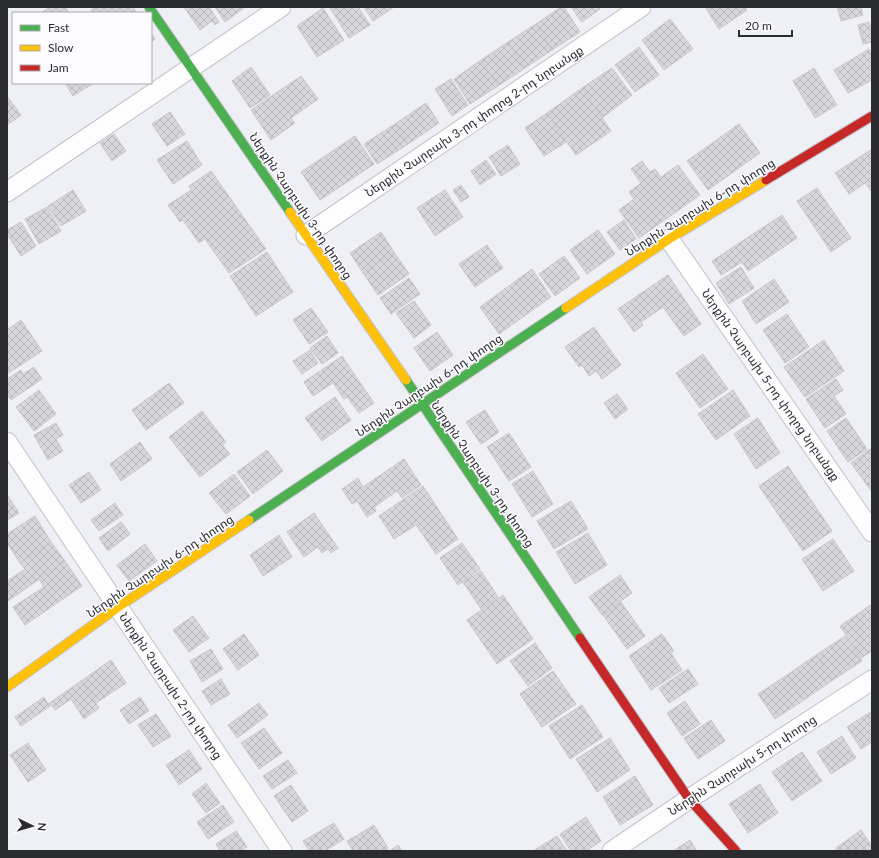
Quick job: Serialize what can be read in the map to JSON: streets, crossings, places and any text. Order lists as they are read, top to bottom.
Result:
{
  "streets": {
    "street": [
      "Ներքին Չարբախ 3-րդ փողոց 2-րդ նրբանցք",
      "Ներքին Չարբախ 3-րդ փողոց",
      "Ներքին Չարբախ 6-րդ փողոց",
      "Ներքին Չարբախ 5-րդ փողոց նրբանցք",
      "Ներքին Չարբախ 2-րդ փողոց",
      "Ներքին Չարբախ 5-րդ փողոց"
    ]
  },
  "crossings": [
    ["Ներքին Չարբախ 3-րդ փողոց 2-րդ նրբանցք", "Ներքին Չարբախ 3-րդ փողոց"],
    ["Ներքին Չարբախ 3-րդ փողոց", "Ներքին Չարբախ 6-րդ փողոց"],
    ["Ներքին Չարբախ 3-րդ փողոց", "Ներքին Չարբախ 5-րդ փողոց"],
    ["Ներքին Չարբախ 6-րդ փողոց", "Ներքին Չարբախ 5-րդ փողոց նրբանցք"],
    ["Ներքին Չարբախ 6-րդ փողոց", "Ներքին Չարբախ 2-րդ փողոց"]
  ],
  "legend": ["Fast", "Slow", "Jam"],
  "scale_bar": "20 m",
  "north": "right"
}
